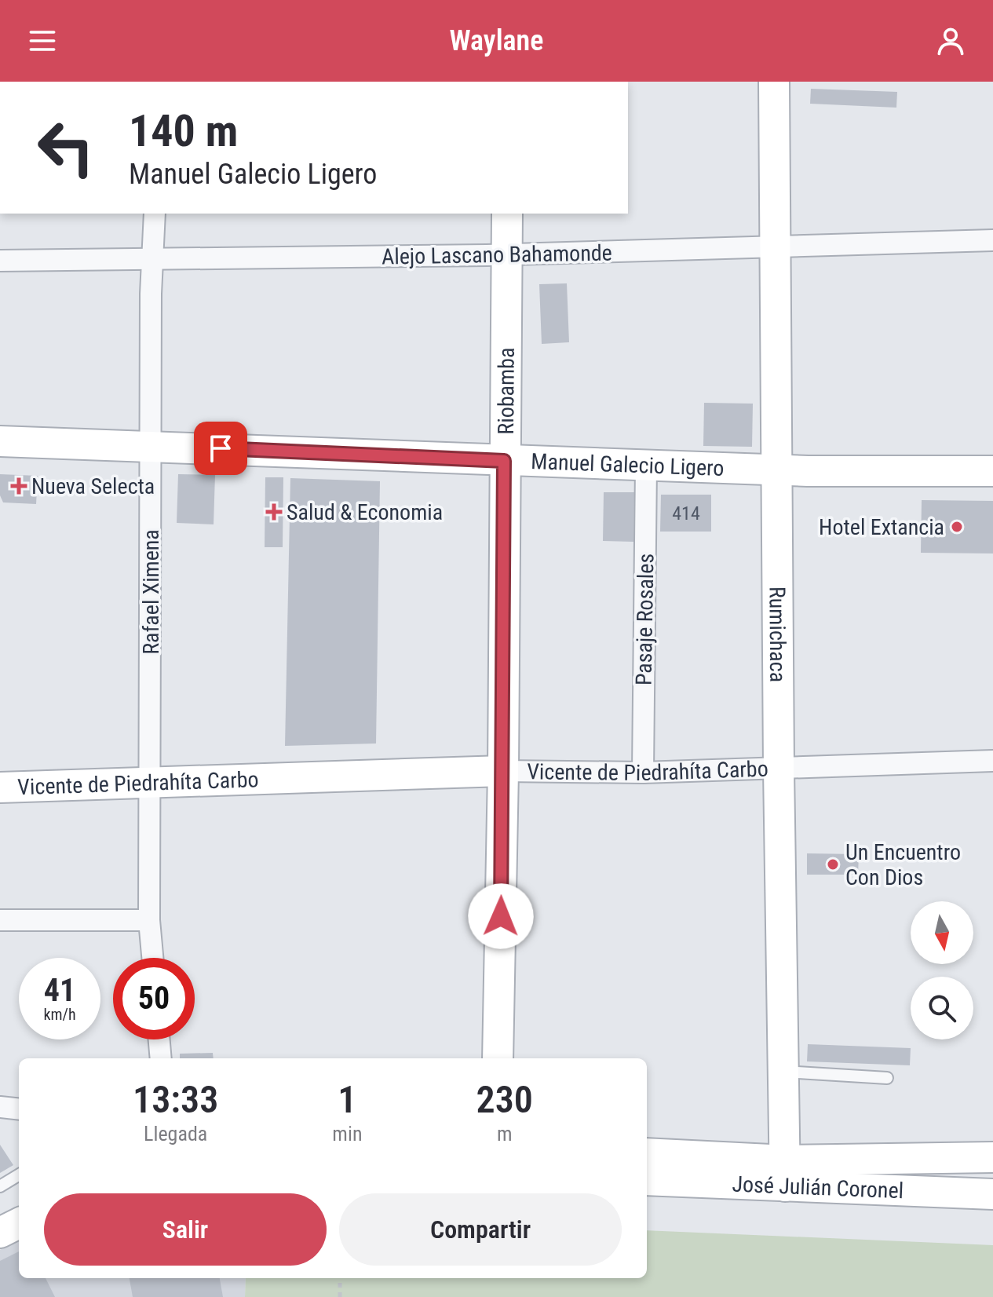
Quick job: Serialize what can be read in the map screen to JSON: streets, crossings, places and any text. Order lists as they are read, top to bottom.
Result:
{
  "streets": {
    "main road": [
      "Riobamba",
      "Manuel Galecio Ligero",
      "Rumichaca",
      "Vicente de Piedrahíta Carbo",
      "José Julián Coronel"
    ],
    "street": ["Alejo Lascano Bahamonde", "Rafael Ximena", "Pasaje Rosales"]
  },
  "crossings": [
    ["Alejo Lascano Bahamonde", "Riobamba"],
    ["Alejo Lascano Bahamonde", "Rafael Ximena"],
    ["Alejo Lascano Bahamonde", "Rumichaca"],
    ["Riobamba", "Manuel Galecio Ligero"],
    ["Riobamba", "Vicente de Piedrahíta Carbo"],
    ["Manuel Galecio Ligero", "Rafael Ximena"],
    ["Manuel Galecio Ligero", "Pasaje Rosales"],
    ["Manuel Galecio Ligero", "Rumichaca"],
    ["Rafael Ximena", "Vicente de Piedrahíta Carbo"],
    ["Pasaje Rosales", "Vicente de Piedrahíta Carbo"],
    ["Rumichaca", "Vicente de Piedrahíta Carbo"],
    ["Rumichaca", "José Julián Coronel"]
  ],
  "places": {
    "health": ["Nueva Selecta", "Salud & Economia"],
    "other": ["Hotel Extancia", "Un Encuentro Con Dios"]
  },
  "house_numbers": ["414"],
  "north": "bottom",
  "page": {
    "header": "Waylane",
    "turn": ["140 m", "Manuel Galecio Ligero"],
    "speed": "41 km/h",
    "limit": "50",
    "eta": [
      "13:33",
      "Llegada",
      "1",
      "min",
      "230",
      "m"
    ],
    "buttons": ["Salir", "Compartir"]
  }
}
